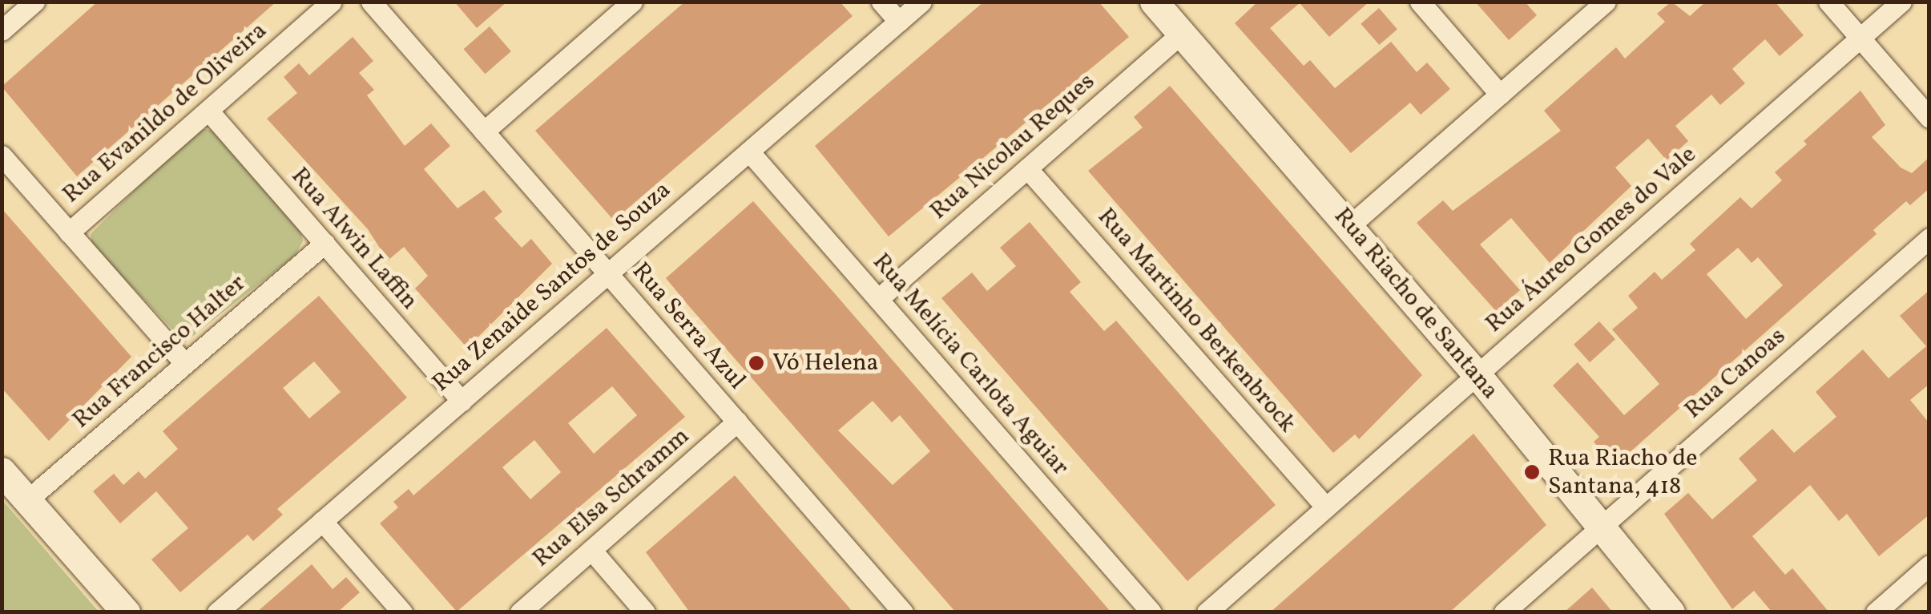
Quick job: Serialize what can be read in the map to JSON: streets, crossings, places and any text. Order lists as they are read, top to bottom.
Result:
{
  "streets": {
    "street": [
      "Rua Evanildo de Oliveira",
      "Rua Nicolau Reques",
      "Rua Alwin Laffin",
      "Rua Áureo Gomes do Vale",
      "Rua Zenaide Santos de Souza",
      "Rua Riacho de Santana",
      "Rua Martinho Berkenbrock",
      "Rua Serra Azul",
      "Rua Francisco Halter",
      "Rua Melícia Carlota Aguiar",
      "Rua Canoas",
      "Rua Elsa Schramm"
    ]
  },
  "crossings": [
    ["Rua Evanildo de Oliveira", "Rua Alwin Laffin"],
    ["Rua Nicolau Reques", "Rua Riacho de Santana"],
    ["Rua Nicolau Reques", "Rua Martinho Berkenbrock"],
    ["Rua Nicolau Reques", "Rua Melícia Carlota Aguiar"],
    ["Rua Alwin Laffin", "Rua Zenaide Santos de Souza"],
    ["Rua Alwin Laffin", "Rua Francisco Halter"],
    ["Rua Áureo Gomes do Vale", "Rua Riacho de Santana"],
    ["Rua Áureo Gomes do Vale", "Rua Martinho Berkenbrock"],
    ["Rua Zenaide Santos de Souza", "Rua Serra Azul"],
    ["Rua Zenaide Santos de Souza", "Rua Melícia Carlota Aguiar"],
    ["Rua Riacho de Santana", "Rua Canoas"],
    ["Rua Serra Azul", "Rua Elsa Schramm"]
  ],
  "places": ["Vó Helena", "Rua Riacho de Santana, 418"]
}
